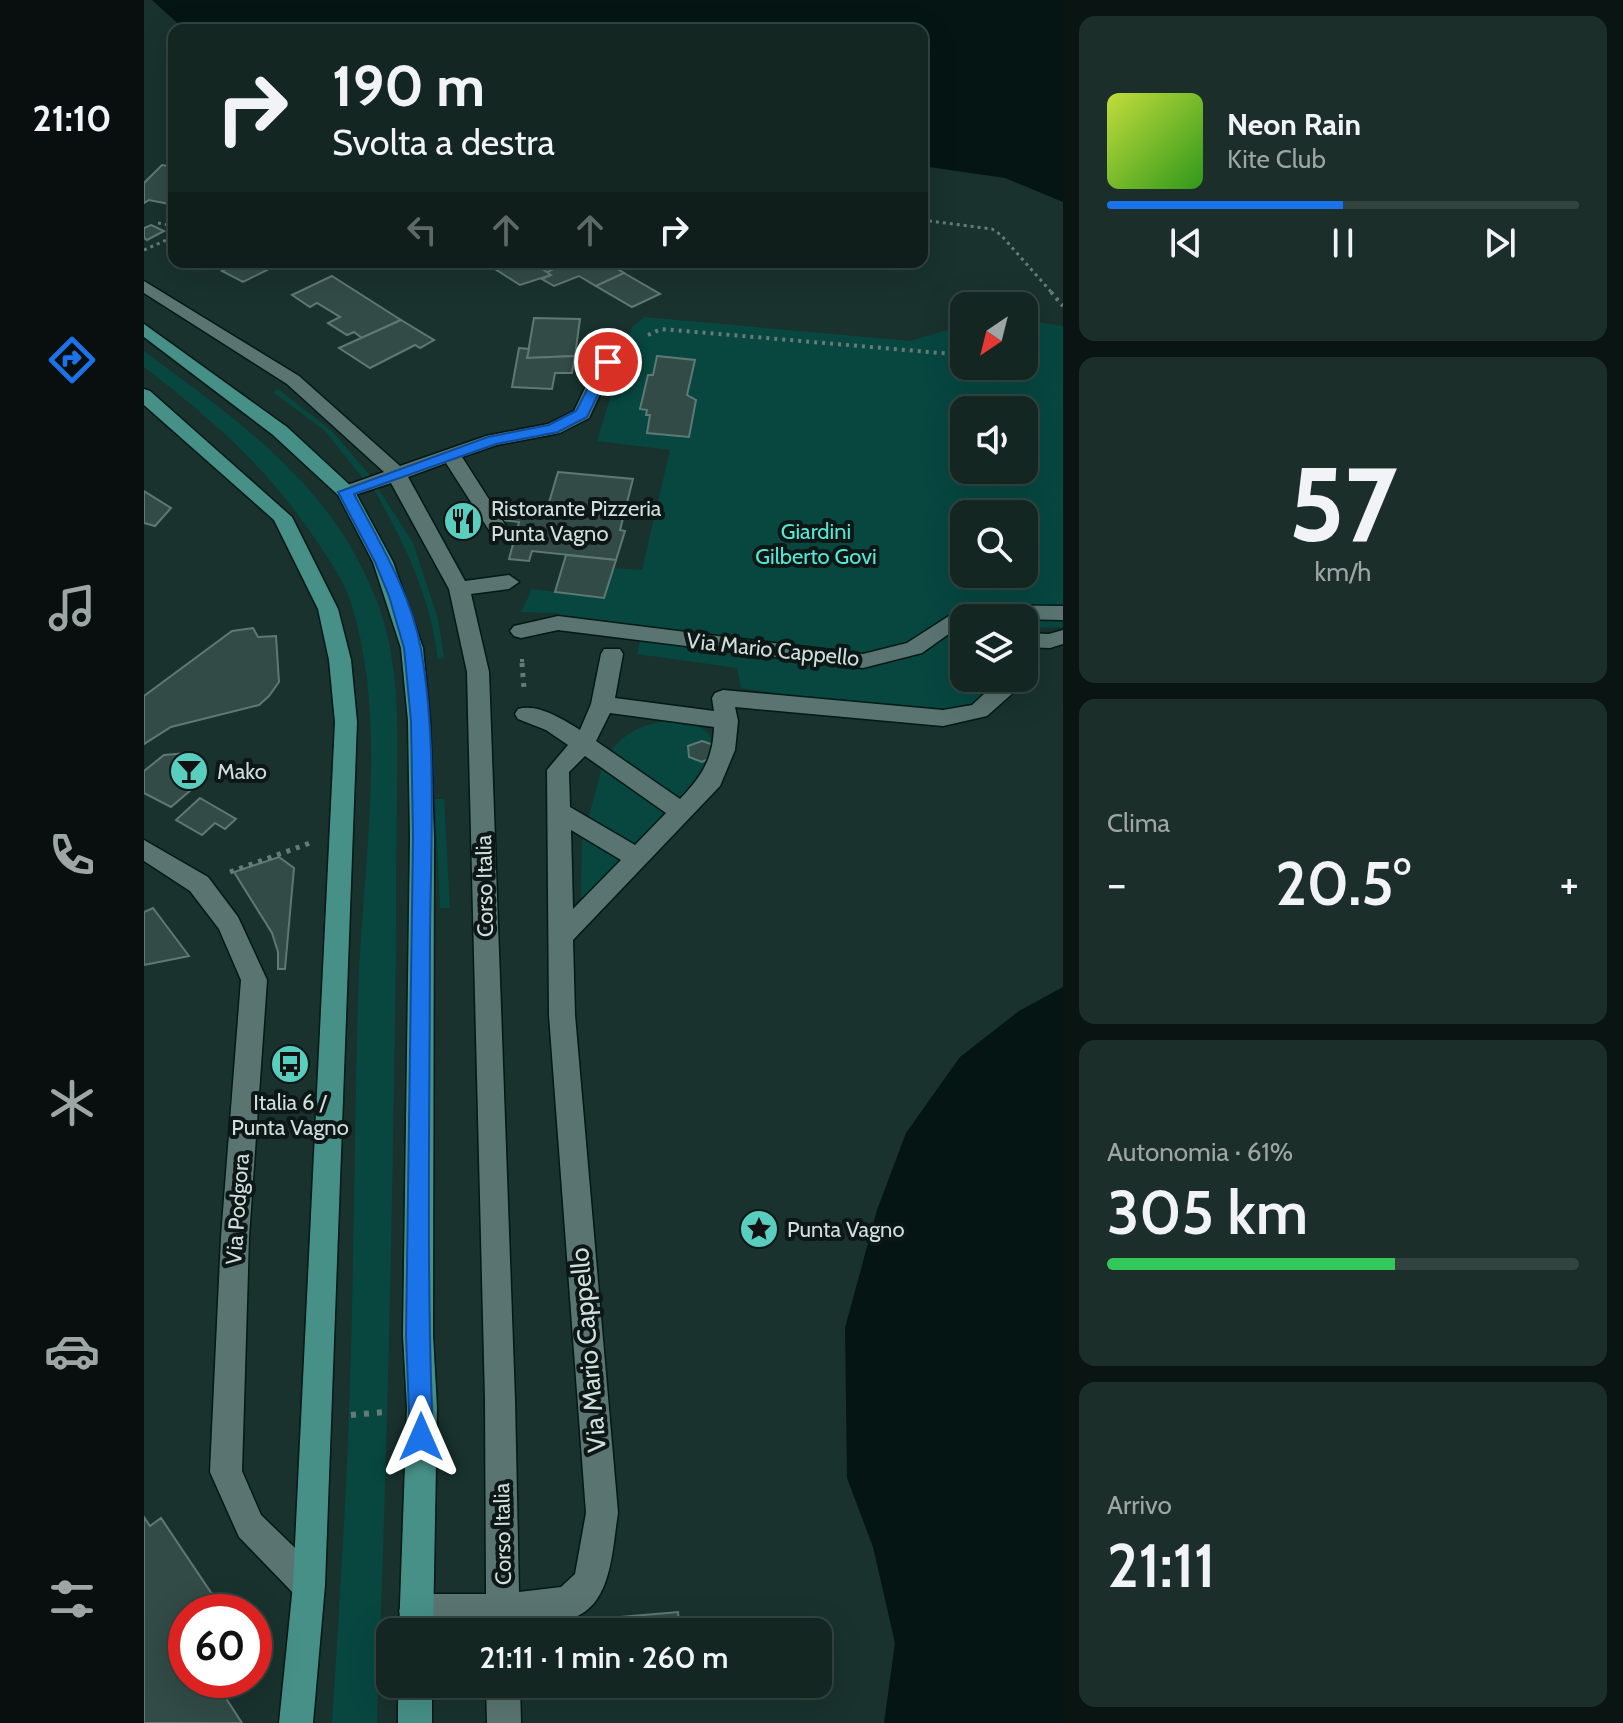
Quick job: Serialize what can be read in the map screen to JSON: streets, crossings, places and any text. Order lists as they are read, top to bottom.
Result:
{
  "streets": {
    "street": ["Via Mario Cappello", "Corso Italia", "Via Podgora"]
  },
  "parks": ["Giardini Gilberto Govi"],
  "places": {
    "restaurant": ["Ristorante Pizzeria Punta Vagno"],
    "bar": ["Mako"],
    "bus stop": ["Italia 6 / Punta Vagno"],
    "place": ["Punta Vagno"]
  },
  "north": "bottom left",
  "page": {
    "tabs": "21:10",
    "turn": ["190 m", "Svolta a destra"],
    "song": ["Neon Rain", "Kite Club"],
    "tile": [
      ["57", "km/h"],
      "Clima",
      ["Autonomia · 61%", "305 km"],
      ["Arrivo", "21:11"]
    ],
    "heat": ["−", "20.5°", "+"],
    "limit": "60",
    "trip": "21:11 · 1 min · 260 m"
  }
}
